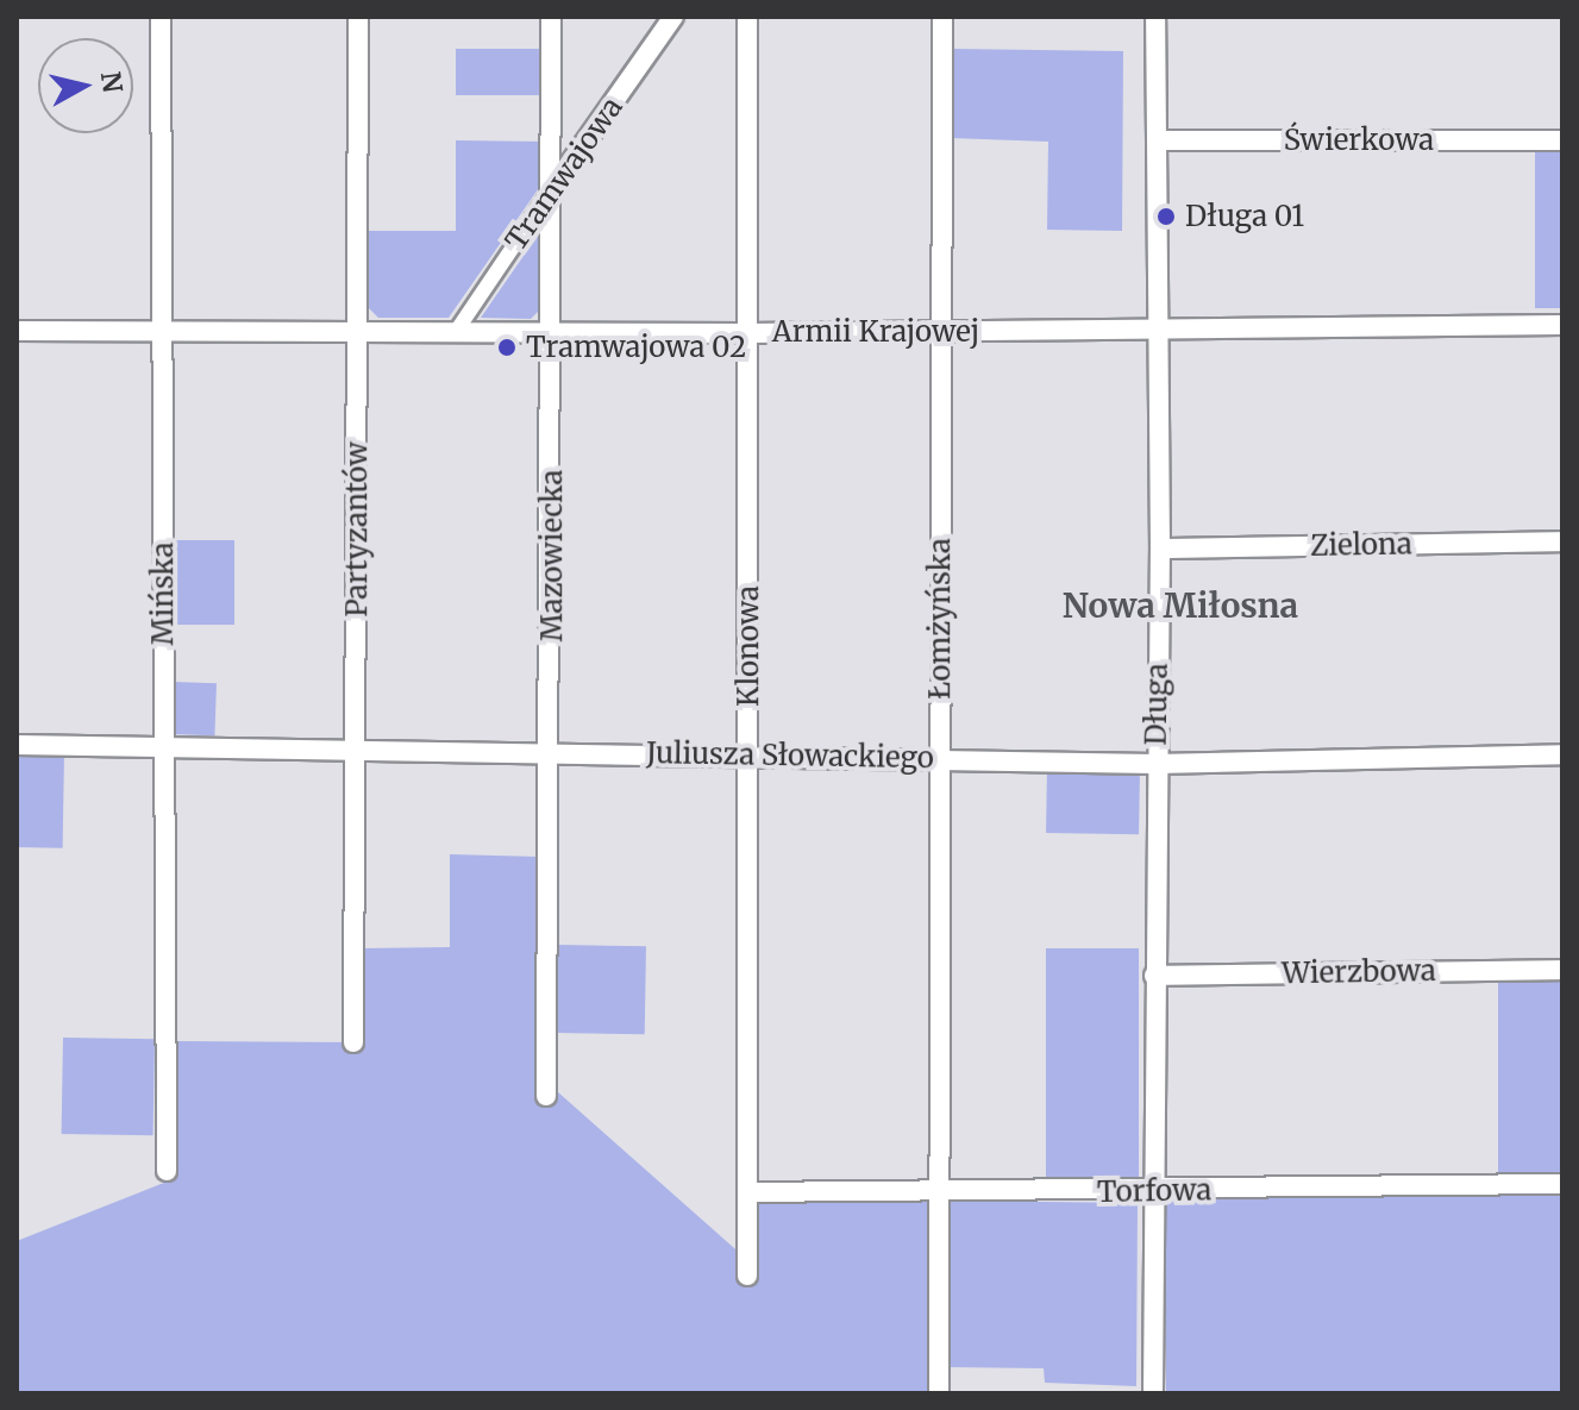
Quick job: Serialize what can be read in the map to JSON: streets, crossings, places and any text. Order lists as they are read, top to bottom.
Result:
{
  "streets": {
    "street": [
      "Świerkowa",
      "Tramwajowa",
      "Armii Krajowej",
      "Partyzantów",
      "Zielona",
      "Mazowiecka",
      "Mińska",
      "Łomżyńska",
      "Klonowa",
      "Długa",
      "Juliusza Słowackiego",
      "Wierzbowa",
      "Torfowa"
    ]
  },
  "crossings": [
    ["Świerkowa", "Długa"],
    ["Tramwajowa", "Armii Krajowej"],
    ["Tramwajowa", "Mazowiecka"],
    ["Armii Krajowej", "Partyzantów"],
    ["Armii Krajowej", "Mazowiecka"],
    ["Armii Krajowej", "Mińska"],
    ["Armii Krajowej", "Łomżyńska"],
    ["Armii Krajowej", "Klonowa"],
    ["Armii Krajowej", "Długa"],
    ["Partyzantów", "Juliusza Słowackiego"],
    ["Zielona", "Długa"],
    ["Mazowiecka", "Juliusza Słowackiego"],
    ["Mińska", "Juliusza Słowackiego"],
    ["Łomżyńska", "Juliusza Słowackiego"],
    ["Łomżyńska", "Torfowa"],
    ["Klonowa", "Juliusza Słowackiego"],
    ["Klonowa", "Torfowa"],
    ["Długa", "Juliusza Słowackiego"],
    ["Długa", "Wierzbowa"],
    ["Długa", "Torfowa"]
  ],
  "districts": ["Nowa Miłosna"],
  "places": ["Długa 01", "Tramwajowa 02"],
  "north": "right"
}
